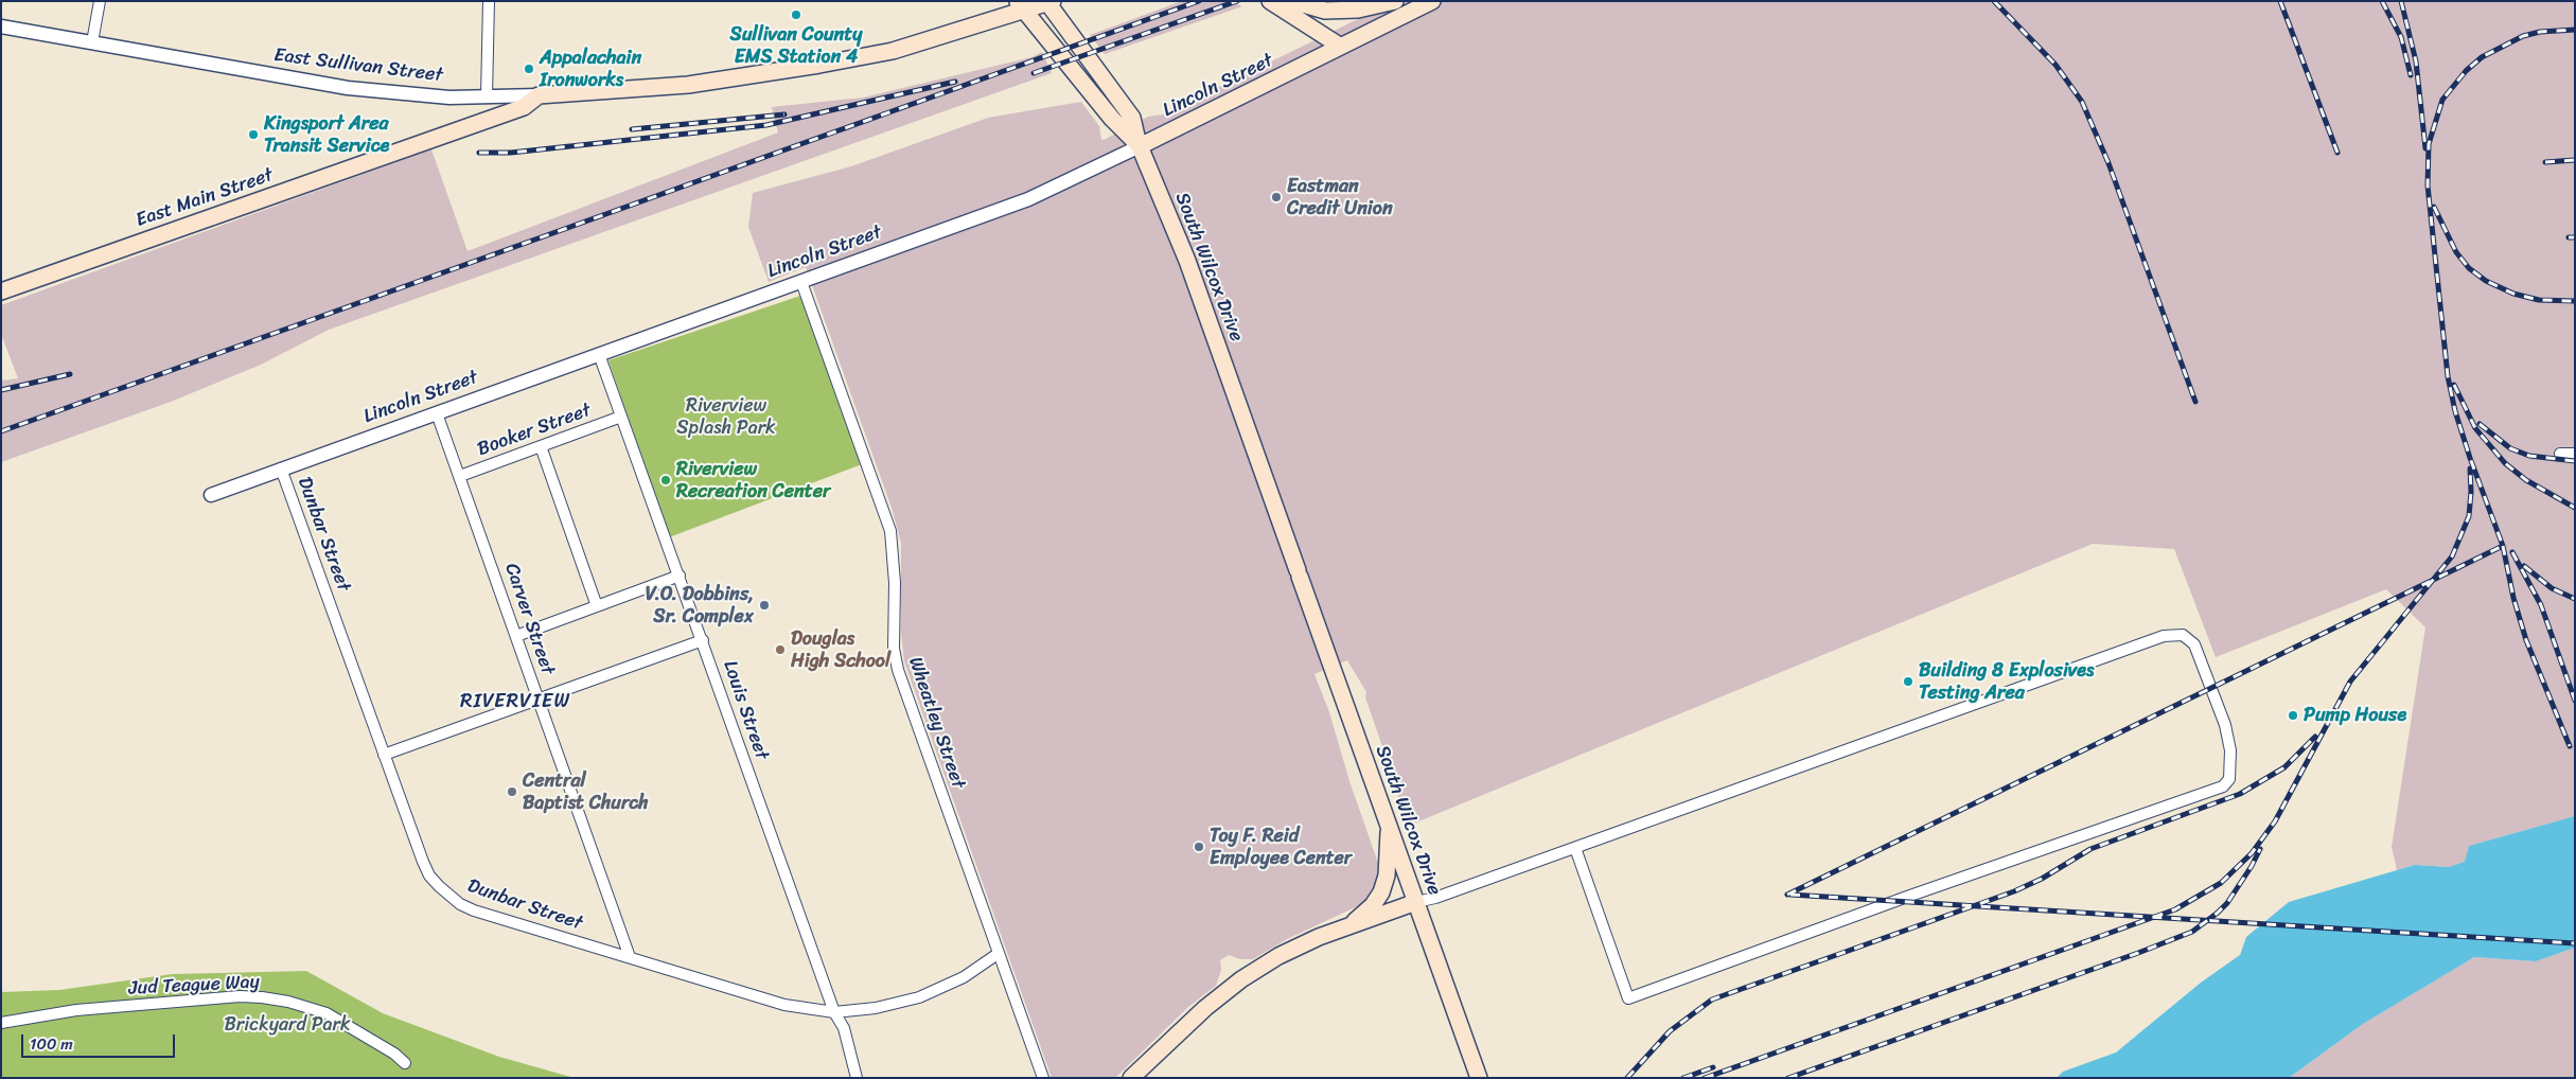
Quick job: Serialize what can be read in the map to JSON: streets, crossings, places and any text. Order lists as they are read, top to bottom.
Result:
{
  "streets": {
    "main road": [
      "East Sullivan Street",
      "Lincoln Street",
      "East Main Street",
      "South Wilcox Drive"
    ],
    "street": [
      "Booker Street",
      "Dunbar Street",
      "Carver Street",
      "Louis Street",
      "Wheatley Street",
      "Jud Teague Way"
    ]
  },
  "crossings": [
    ["East Sullivan Street", "East Main Street"],
    ["East Sullivan Street", "South Wilcox Drive"],
    ["Lincoln Street", "South Wilcox Drive"],
    ["Lincoln Street", "Dunbar Street"],
    ["Lincoln Street", "Carver Street"],
    ["Lincoln Street", "Louis Street"],
    ["Lincoln Street", "Wheatley Street"],
    ["Booker Street", "Carver Street"],
    ["Booker Street", "Louis Street"],
    ["Dunbar Street", "Carver Street"],
    ["Dunbar Street", "Louis Street"],
    ["Dunbar Street", "Wheatley Street"]
  ],
  "districts": ["RIVERVIEW"],
  "parks": ["Riverview Splash Park", "Brickyard Park"],
  "places": [
    "Sullivan County EMS Station 4",
    "Appalachain Ironworks",
    "Kingsport Area Transit Service",
    "Eastman Credit Union",
    "Riverview Recreation Center",
    "V.O. Dobbins, Sr. Complex",
    "Douglas High School",
    "Building 8 Explosives Testing Area",
    "Pump House",
    "Central Baptist Church",
    "Toy F. Reid Employee Center"
  ],
  "scale_bar": "100 m"
}
